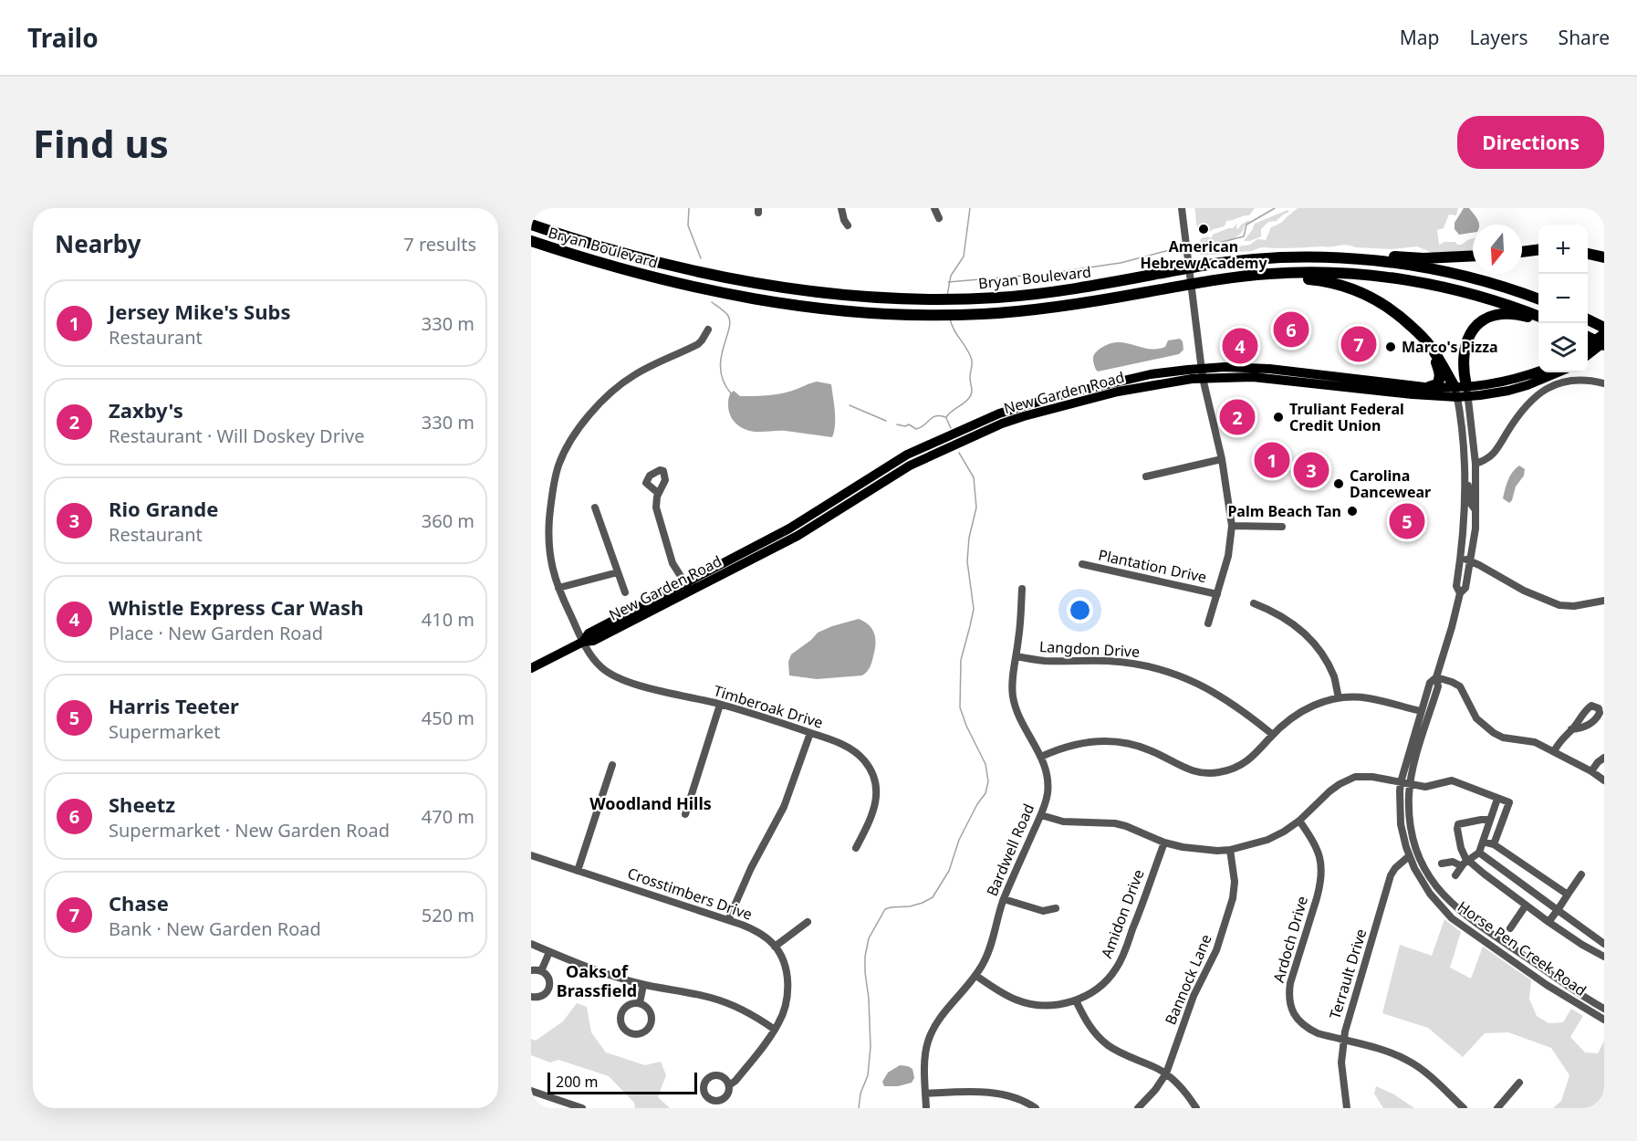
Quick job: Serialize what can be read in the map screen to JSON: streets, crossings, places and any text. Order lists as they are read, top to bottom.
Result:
{
  "streets": {
    "highway": ["Bryan Boulevard"],
    "main road": ["New Garden Road"],
    "street": [
      "Plantation Drive",
      "Langdon Drive",
      "Timberoak Drive",
      "Bardwell Road",
      "Crosstimbers Drive",
      "Amidon Drive",
      "Ardoch Drive",
      "Horse Pen Creek Road",
      "Terrault Drive",
      "Bannock Lane"
    ]
  },
  "crossings": [
    ["New Garden Road", "Timberoak Drive"],
    ["New Garden Road", "Horse Pen Creek Road"],
    ["Langdon Drive", "Bardwell Road"],
    ["Bardwell Road", "Amidon Drive"],
    ["Ardoch Drive", "Terrault Drive"],
    ["Horse Pen Creek Road", "Terrault Drive"]
  ],
  "districts": ["Woodland Hills", "Oaks of Brassfield"],
  "places": [
    "American Hebrew Academy",
    "Marco's Pizza",
    "Truliant Federal Credit Union",
    "Carolina Dancewear",
    "Palm Beach Tan"
  ],
  "scale_bar": "200 m",
  "north": "bottom",
  "page": {
    "header": "Trailo",
    "nav": ["Map", "Layers", "Share"],
    "buttons": "Directions",
    "title": "Find us",
    "heading": ["Nearby", "7 results"],
    "map_buttons": ["+", "−"],
    "list": [
      {
        "mark": "1",
        "name": "Jersey Mike's Subs",
        "note": "Restaurant",
        "value": "330 m"
      },
      {
        "mark": "2",
        "name": "Zaxby's",
        "note": "Restaurant · Will Doskey Drive",
        "value": "330 m"
      },
      {
        "mark": "3",
        "name": "Rio Grande",
        "note": "Restaurant",
        "value": "360 m"
      },
      {
        "mark": "4",
        "name": "Whistle Express Car Wash",
        "note": "Place · New Garden Road",
        "value": "410 m"
      },
      {
        "mark": "5",
        "name": "Harris Teeter",
        "note": "Supermarket",
        "value": "450 m"
      },
      {
        "mark": "6",
        "name": "Sheetz",
        "note": "Supermarket · New Garden Road",
        "value": "470 m"
      },
      {
        "mark": "7",
        "name": "Chase",
        "note": "Bank · New Garden Road",
        "value": "520 m"
      }
    ],
    "pins": [
      "6",
      "7",
      "4",
      "2",
      "1",
      "3",
      "5"
    ],
    "scale": "200 m"
  }
}
